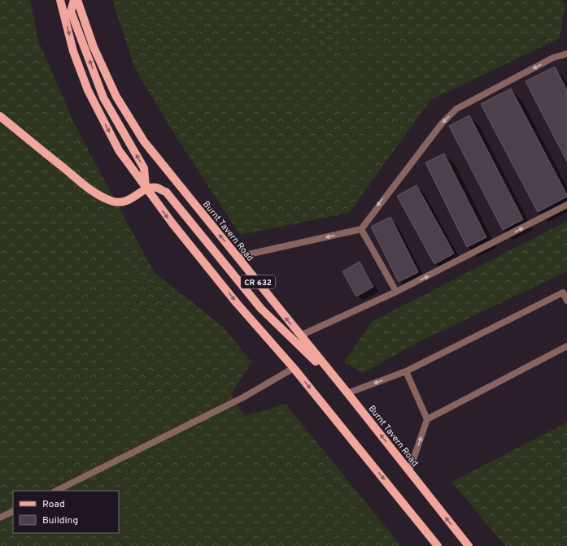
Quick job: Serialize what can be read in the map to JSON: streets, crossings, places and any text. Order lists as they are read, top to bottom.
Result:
{
  "streets": {
    "main road": ["Burnt Tavern Road", "CR 632"]
  },
  "legend": ["Road", "Building"]
}
